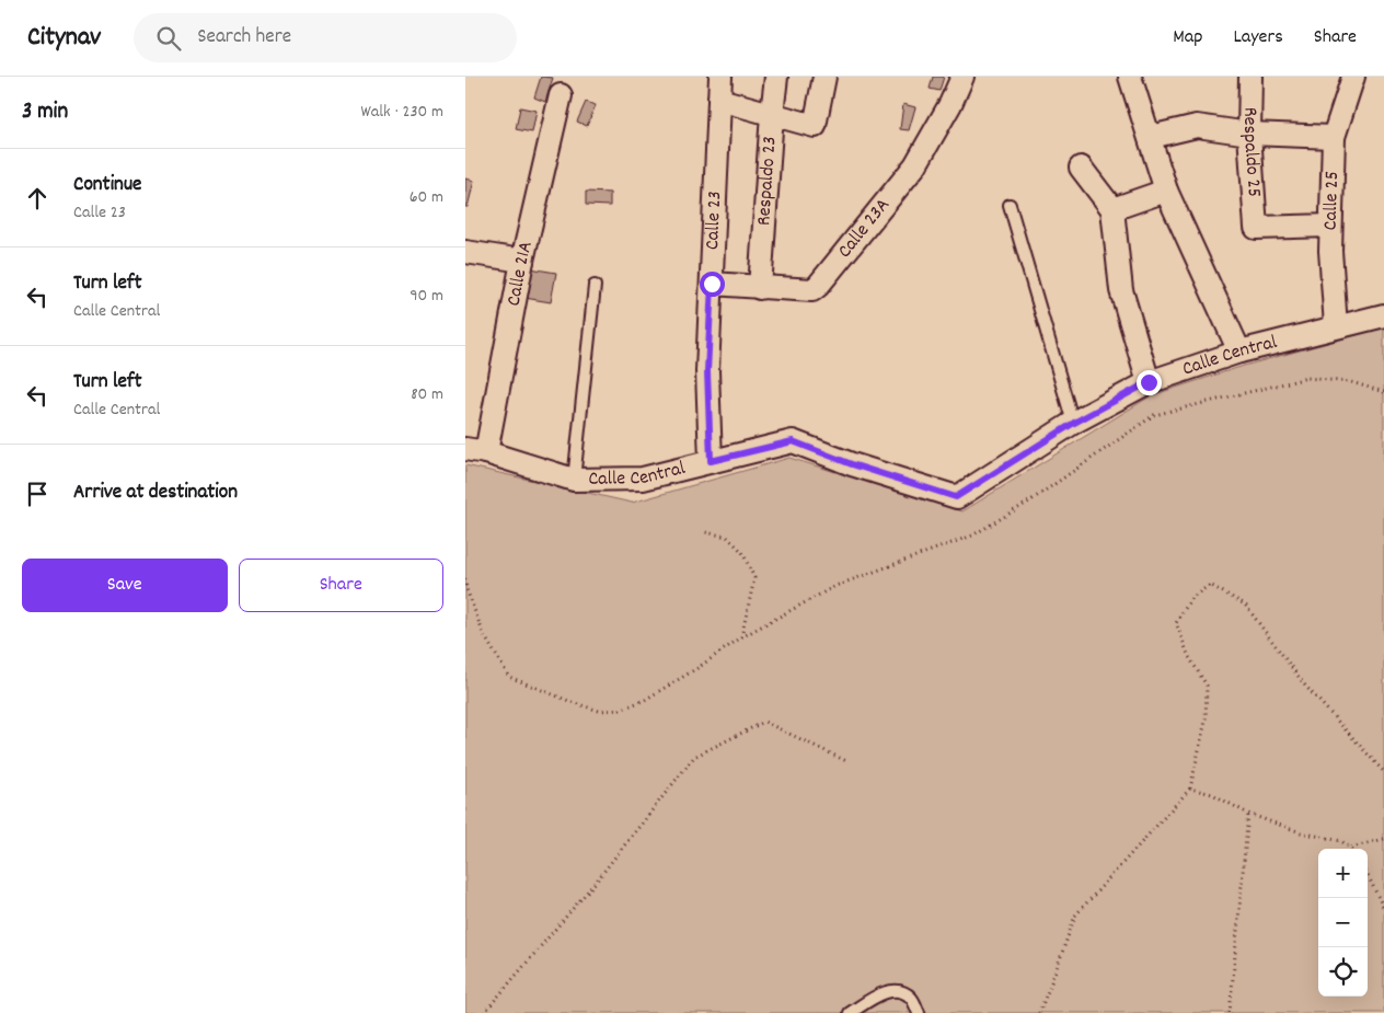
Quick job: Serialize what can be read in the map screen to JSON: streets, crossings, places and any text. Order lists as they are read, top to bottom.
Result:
{
  "streets": {
    "street": [
      "Respaldo 25",
      "Respaldo 23",
      "Calle 25",
      "Calle 23",
      "Calle 23A",
      "Calle 21A",
      "Calle Central"
    ]
  },
  "crossings": [
    ["Respaldo 25", "Calle 25"],
    ["Respaldo 23", "Calle 23A"],
    ["Calle 25", "Calle Central"],
    ["Calle 23", "Calle 23A"],
    ["Calle 23", "Calle Central"],
    ["Calle 21A", "Calle Central"]
  ],
  "page": {
    "header": "Citynav",
    "search": "Search here",
    "nav": ["Map", "Layers", "Share"],
    "heading": ["3 min", "Walk · 230 m"],
    "list": [
      ["Continue", "Calle 23", "60 m"],
      ["Turn left", "Calle Central", "90 m"],
      ["Turn left", "Calle Central", "80 m"],
      "Arrive at destination"
    ],
    "buttons": ["Save", "Share"],
    "map_buttons": ["+", "−"]
  }
}
